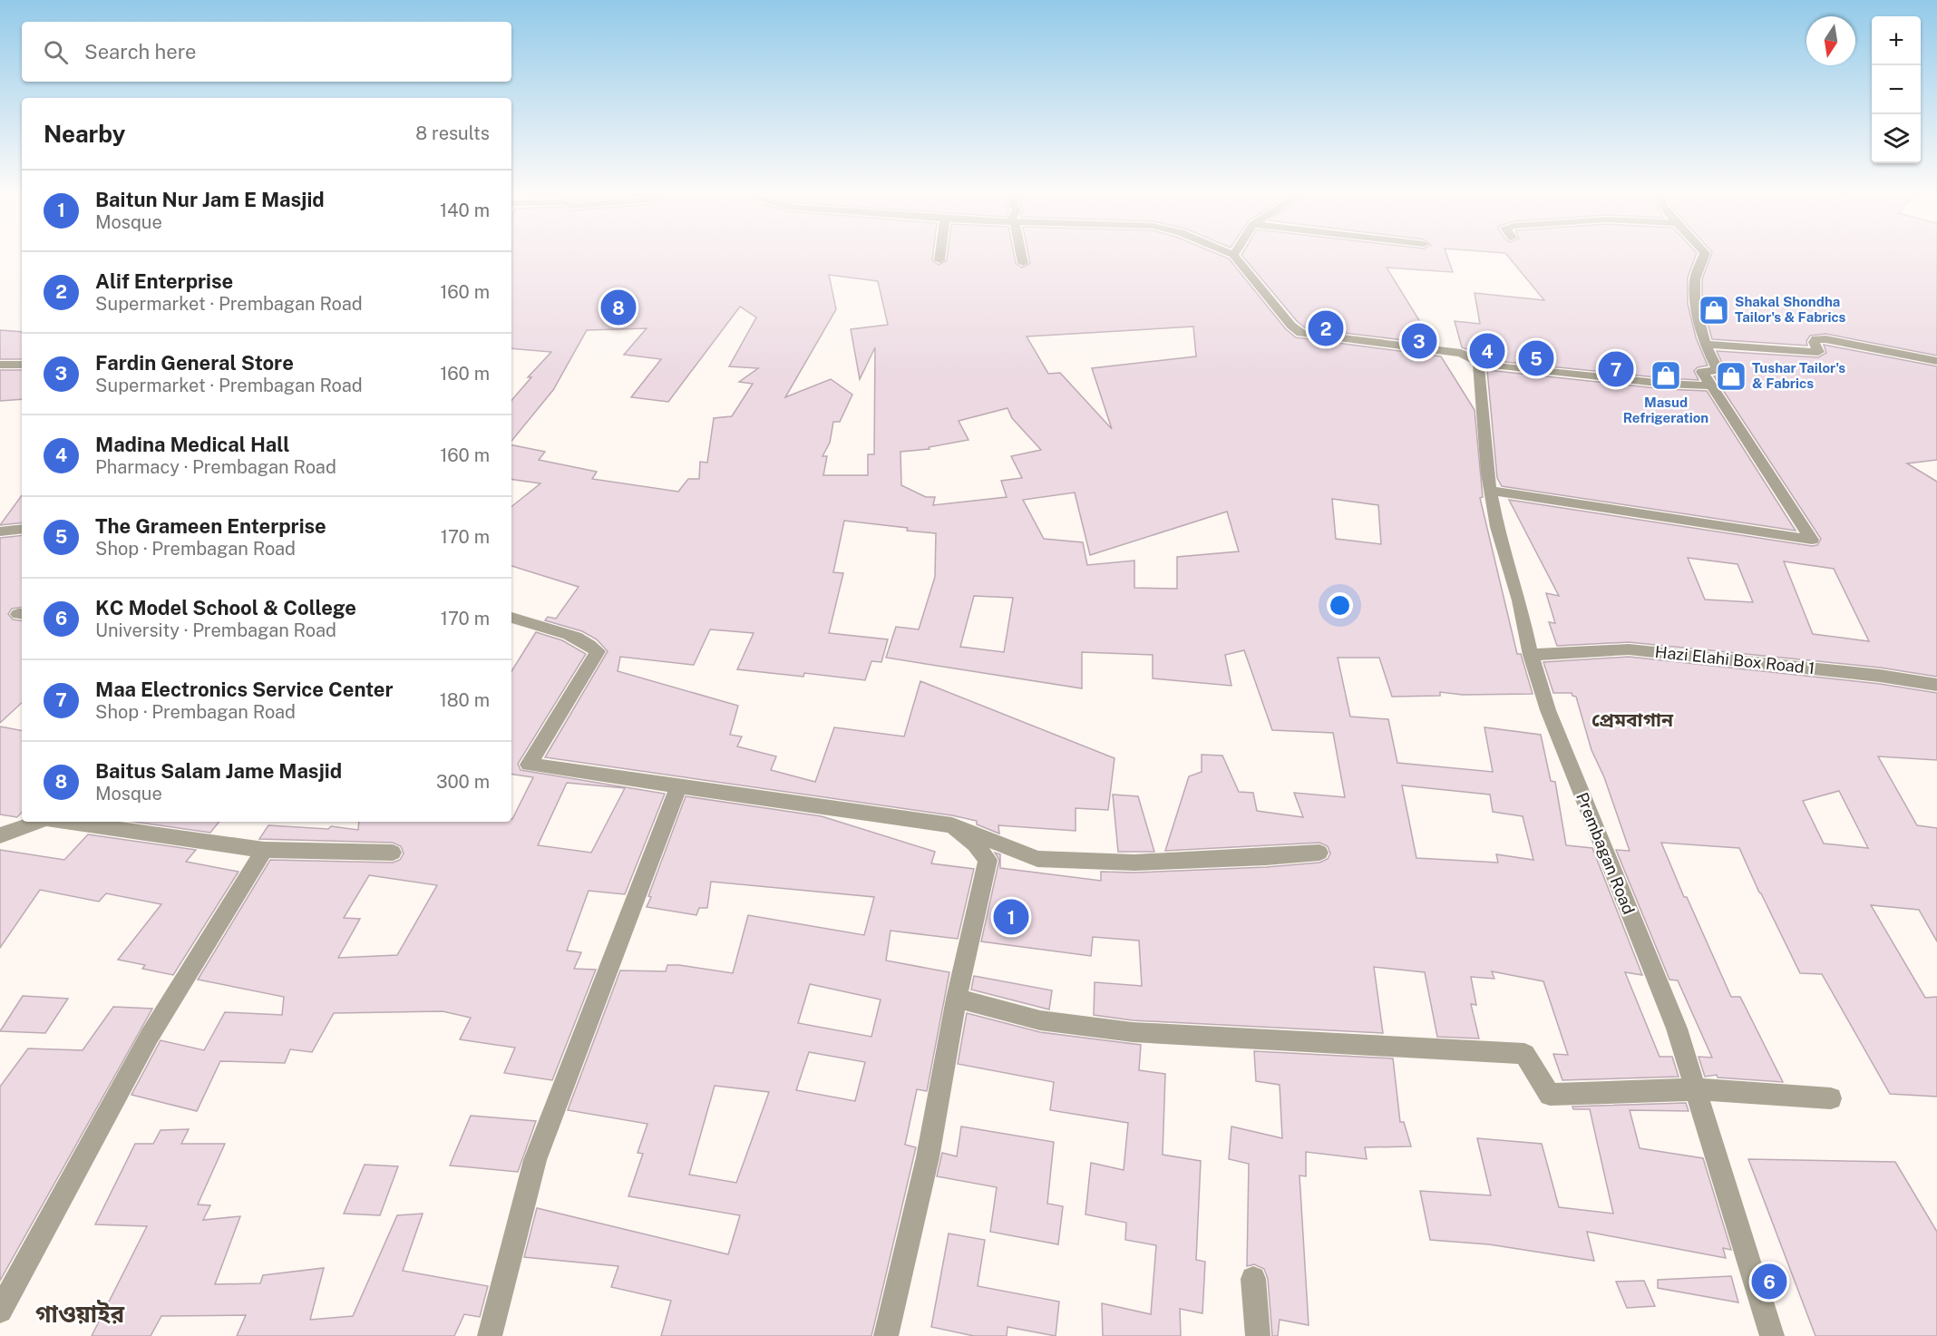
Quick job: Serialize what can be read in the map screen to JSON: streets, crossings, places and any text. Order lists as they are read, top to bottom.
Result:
{
  "streets": {
    "street": ["Hazi Elahi Box Road 1", "Prembagan Road"]
  },
  "crossings": [
    ["Hazi Elahi Box Road 1", "Prembagan Road"]
  ],
  "districts": ["প্রেমবাগান", "গাওয়াইর"],
  "places": {
    "shop": ["Shakal Shondha Tailor's & Fabrics", "Masud Refrigeration", "Tushar Tailor's & Fabrics"]
  },
  "north": "bottom",
  "page": {
    "map_buttons": ["+", "−"],
    "search": "Search here",
    "heading": ["Nearby", "8 results"],
    "list": [
      {
        "mark": "1",
        "name": "Baitun Nur Jam E Masjid",
        "note": "Mosque",
        "value": "140 m"
      },
      {
        "mark": "2",
        "name": "Alif Enterprise",
        "note": "Supermarket · Prembagan Road",
        "value": "160 m"
      },
      {
        "mark": "3",
        "name": "Fardin General Store",
        "note": "Supermarket · Prembagan Road",
        "value": "160 m"
      },
      {
        "mark": "4",
        "name": "Madina Medical Hall",
        "note": "Pharmacy · Prembagan Road",
        "value": "160 m"
      },
      {
        "mark": "5",
        "name": "The Grameen Enterprise",
        "note": "Shop · Prembagan Road",
        "value": "170 m"
      },
      {
        "mark": "6",
        "name": "KC Model School & College",
        "note": "University · Prembagan Road",
        "value": "170 m"
      },
      {
        "mark": "7",
        "name": "Maa Electronics Service Center",
        "note": "Shop · Prembagan Road",
        "value": "180 m"
      },
      {
        "mark": "8",
        "name": "Baitus Salam Jame Masjid",
        "note": "Mosque",
        "value": "300 m"
      }
    ],
    "pins": [
      "8",
      "2",
      "3",
      "4",
      "5",
      "7",
      "1",
      "6"
    ]
  }
}
